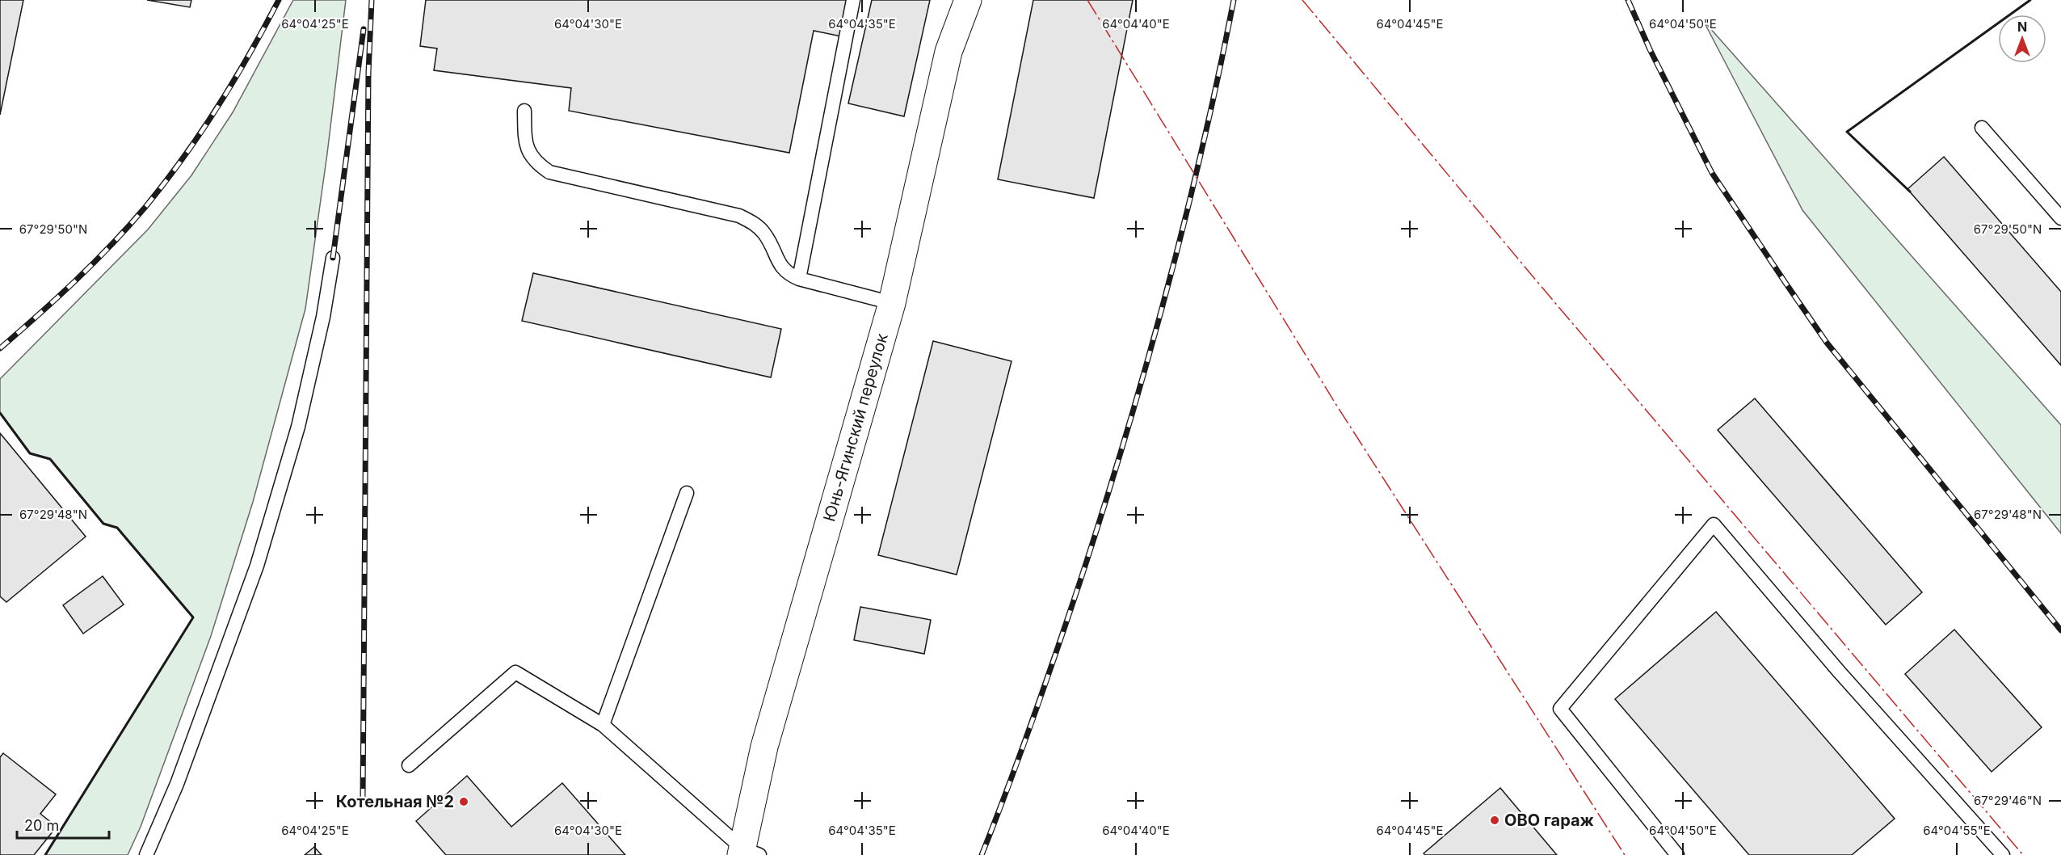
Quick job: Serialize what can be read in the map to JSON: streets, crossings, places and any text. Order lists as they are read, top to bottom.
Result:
{
  "streets": {
    "street": ["Юнь-Ягинский переулок"]
  },
  "places": ["Котельная №2", "ОВО гараж"],
  "scale_bar": "20 m",
  "north": "top",
  "coordinates": [
    "64°04'25\"E",
    "64°04'30\"E",
    "64°04'35\"E",
    "64°04'40\"E",
    "64°04'45\"E",
    "64°04'50\"E",
    "67°29'50\"N",
    "67°29'48\"N",
    "67°29'46\"N",
    "64°04'55\"E"
  ]
}
